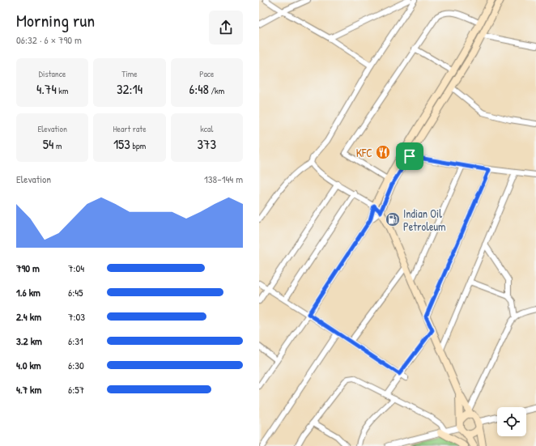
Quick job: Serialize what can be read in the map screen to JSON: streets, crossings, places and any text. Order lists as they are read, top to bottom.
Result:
{
  "places": {
    "restaurant": ["KFC"],
    "fuel station": ["Indian Oil Petroleum"]
  },
  "page": {
    "heading": ["Morning run", "06:32 · 6 × 790 m"],
    "stats": [
      ["Distance", "4.74 km"],
      ["Time", "32:14"],
      ["Pace", "6:48 /km"],
      ["Elevation", "54 m"],
      ["Heart rate", "153 bpm"],
      ["kcal", "373"]
    ],
    "chart": ["Elevation", "138–144 m"],
    "list": [
      {
        "name": "790 m",
        "note": "7:04"
      },
      {
        "name": "1.6 km",
        "note": "6:45"
      },
      {
        "name": "2.4 km",
        "note": "7:03"
      },
      {
        "name": "3.2 km",
        "note": "6:31"
      },
      {
        "name": "4.0 km",
        "note": "6:30"
      },
      {
        "name": "4.7 km",
        "note": "6:57"
      }
    ]
  }
}
